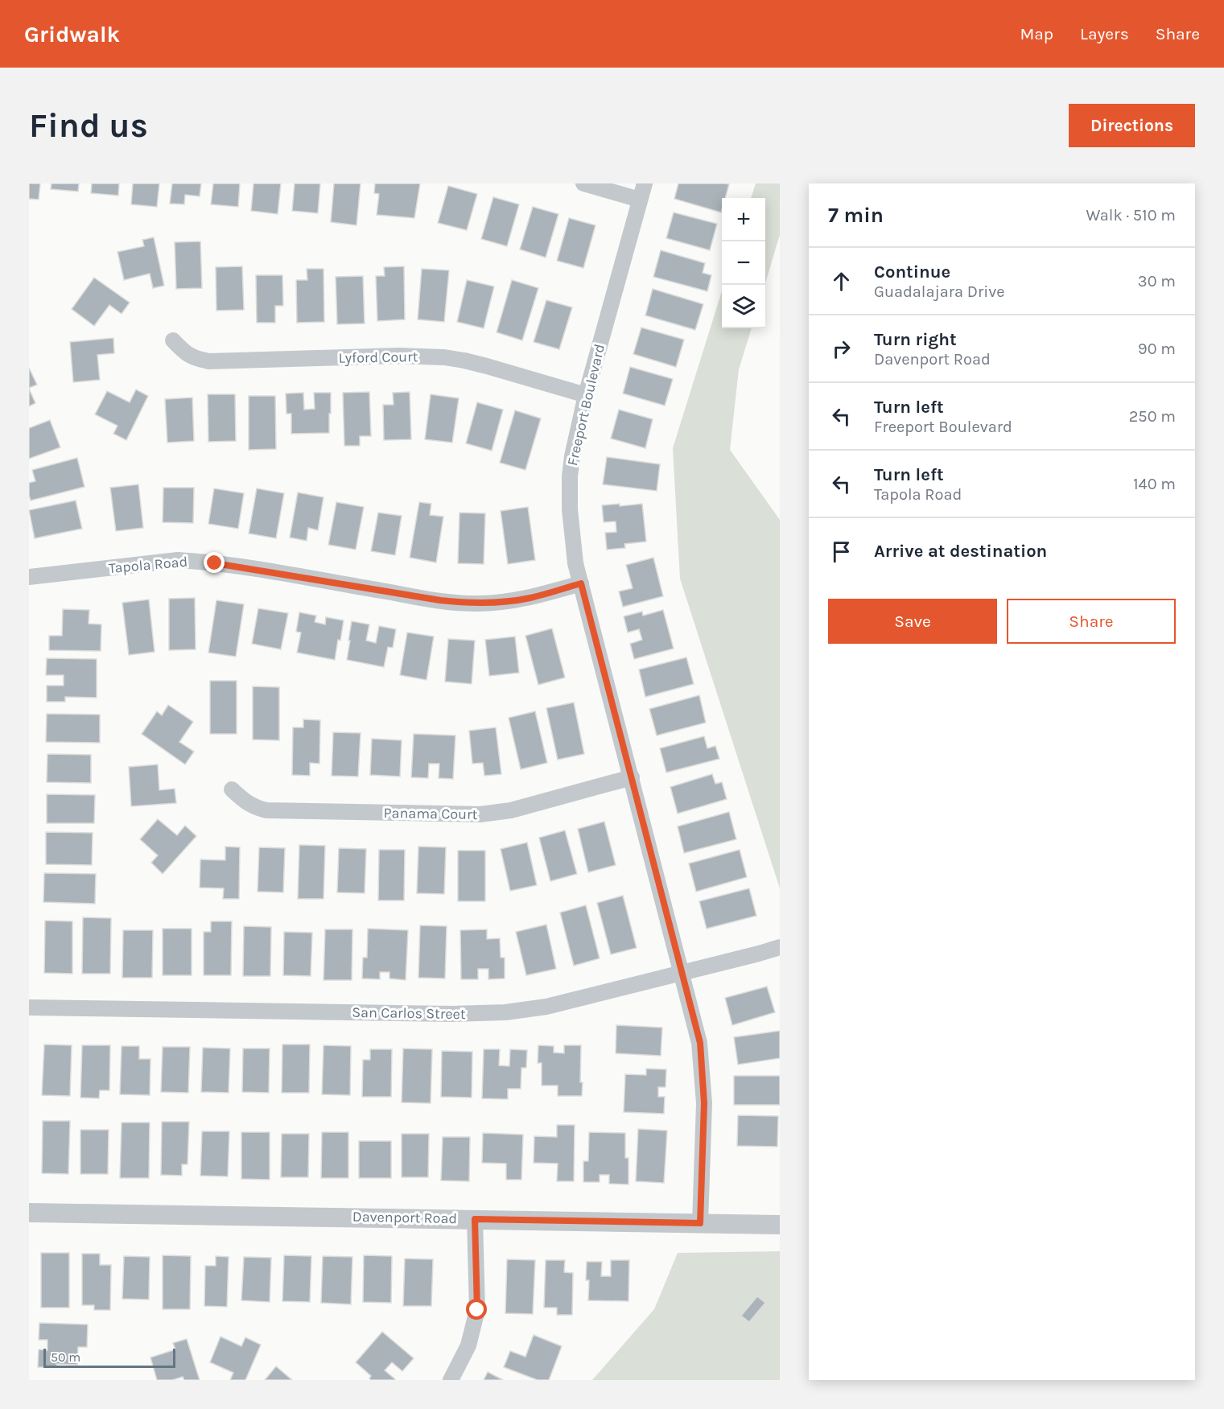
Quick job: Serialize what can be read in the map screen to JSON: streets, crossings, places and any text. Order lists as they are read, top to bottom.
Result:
{
  "streets": {
    "street": [
      "Lyford Court",
      "Freeport Boulevard",
      "Tapola Road",
      "Panama Court",
      "San Carlos Street",
      "Davenport Road"
    ]
  },
  "crossings": [
    ["Lyford Court", "Freeport Boulevard"],
    ["Freeport Boulevard", "Tapola Road"],
    ["Freeport Boulevard", "Panama Court"],
    ["Freeport Boulevard", "San Carlos Street"],
    ["Freeport Boulevard", "Davenport Road"]
  ],
  "scale_bar": "50 m",
  "page": {
    "header": "Gridwalk",
    "nav": ["Map", "Layers", "Share"],
    "buttons": [
      "Directions",
      ["Save", "Share"]
    ],
    "title": "Find us",
    "heading": ["7 min", "Walk · 510 m"],
    "map_buttons": ["+", "−"],
    "list": [
      ["Continue", "Guadalajara Drive", "30 m"],
      ["Turn right", "Davenport Road", "90 m"],
      ["Turn left", "Freeport Boulevard", "250 m"],
      ["Turn left", "Tapola Road", "140 m"],
      "Arrive at destination"
    ],
    "scale": "50 m"
  }
}
